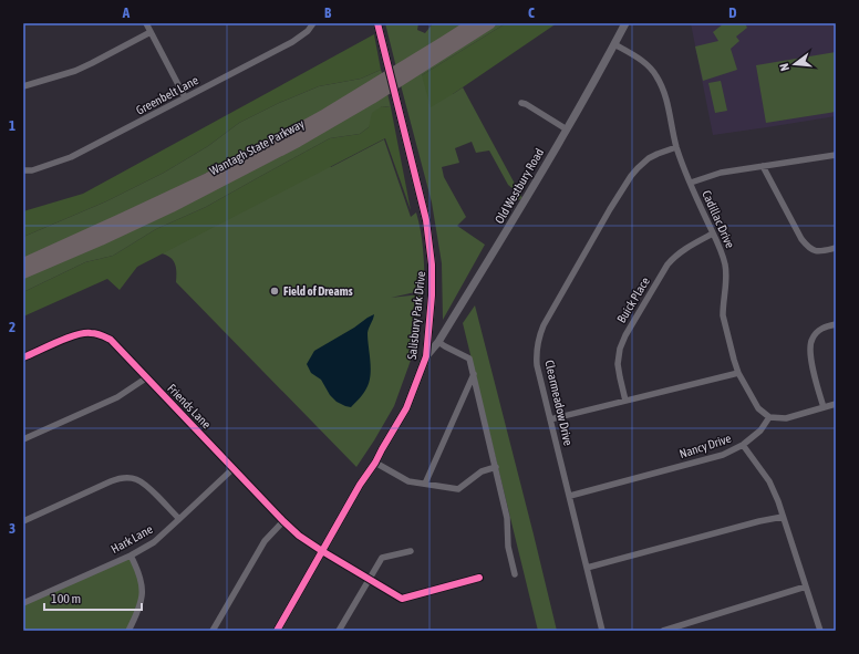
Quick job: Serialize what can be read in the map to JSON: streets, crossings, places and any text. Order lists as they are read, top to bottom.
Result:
{
  "streets": {
    "highway": ["Wantagh State Parkway"],
    "main road": ["Salisbury Park Drive"],
    "street": [
      "Greenbelt Lane",
      "Old Westbury Road",
      "Cadillac Drive",
      "Buick Place",
      "Clearmeadow Drive",
      "Friends Lane",
      "Nancy Drive",
      "Hark Lane"
    ]
  },
  "crossings": [
    ["Old Westbury Road", "Cadillac Drive"],
    ["Old Westbury Road", "Salisbury Park Drive"],
    ["Cadillac Drive", "Buick Place"],
    ["Cadillac Drive", "Clearmeadow Drive"],
    ["Cadillac Drive", "Nancy Drive"],
    ["Salisbury Park Drive", "Friends Lane"],
    ["Clearmeadow Drive", "Nancy Drive"],
    ["Friends Lane", "Hark Lane"]
  ],
  "places": ["Field of Dreams"],
  "scale_bar": "100 m",
  "north": "left",
  "grid": {
    "columns": [
      "A",
      "B",
      "C",
      "D"
    ],
    "rows": ["1", "2", "3"]
  }
}
